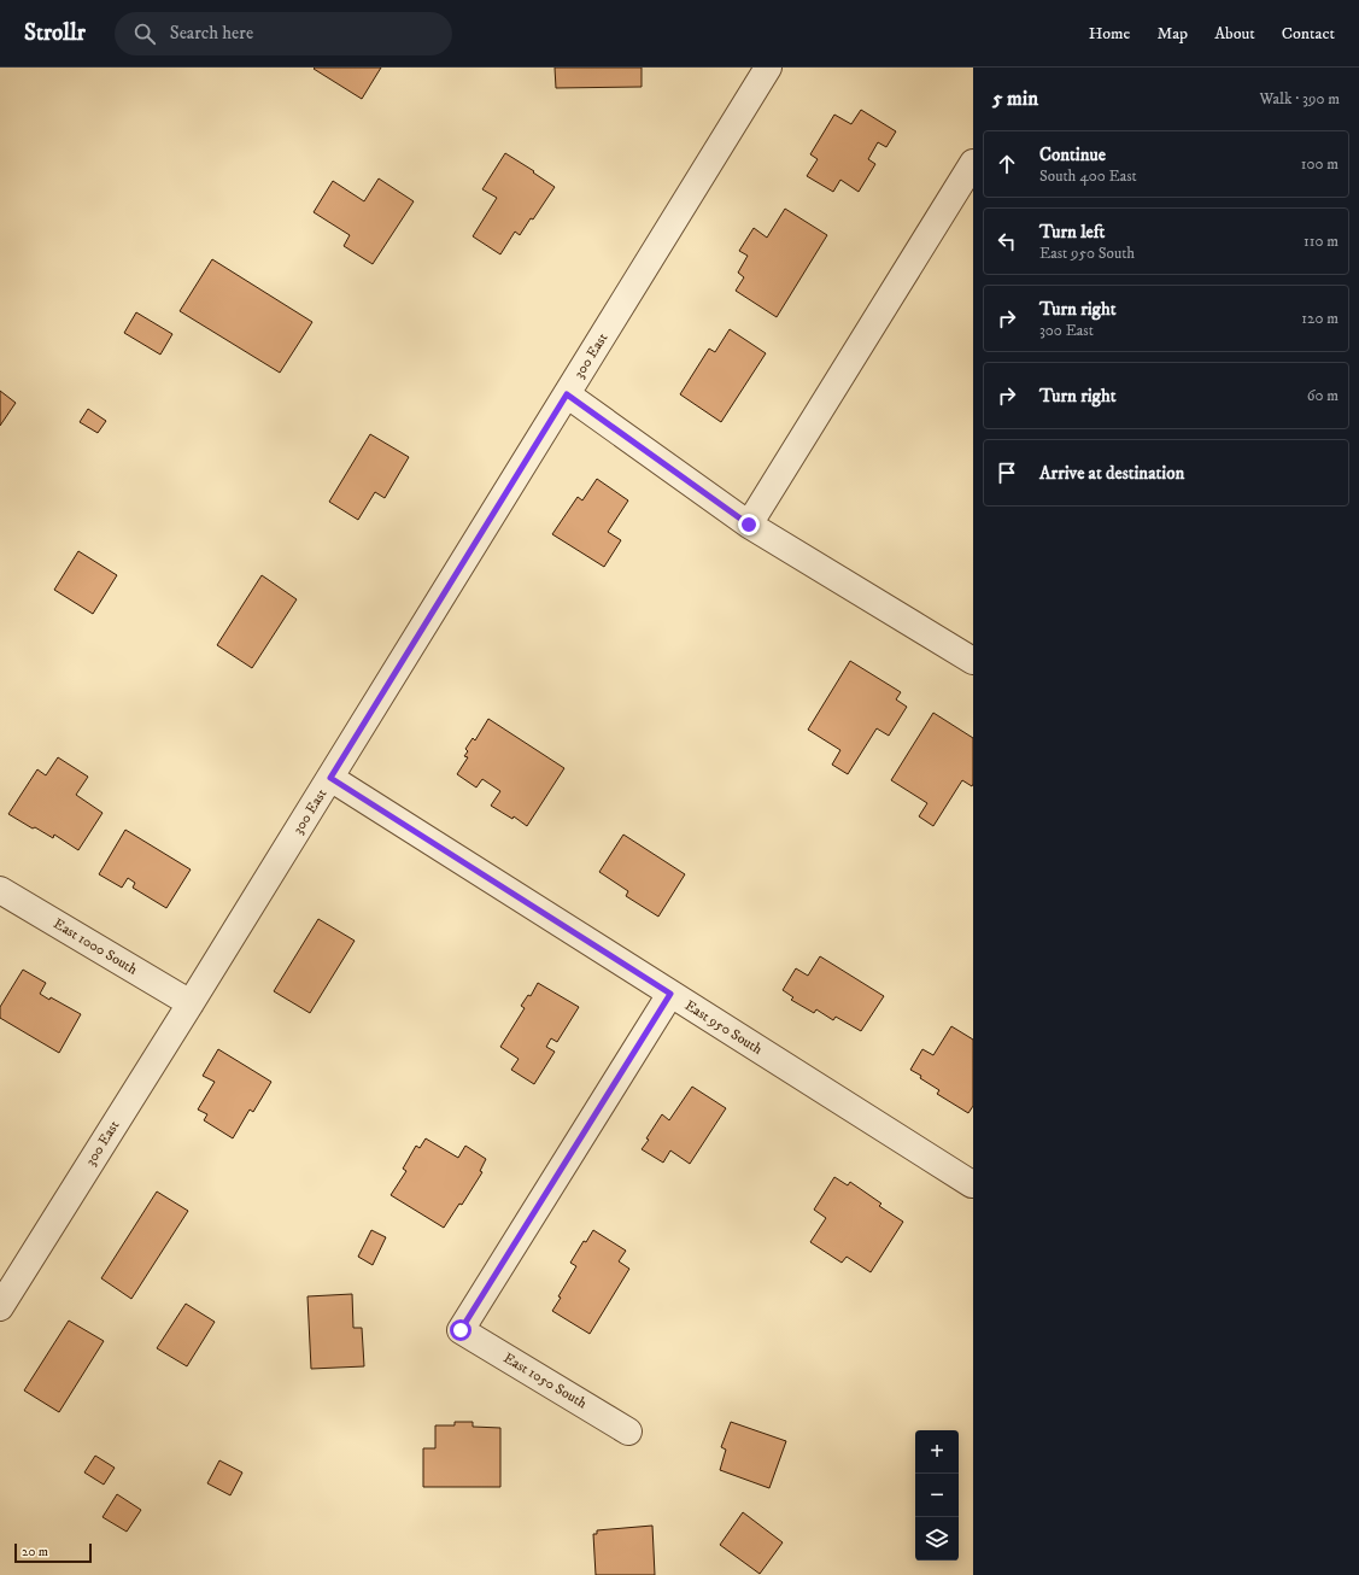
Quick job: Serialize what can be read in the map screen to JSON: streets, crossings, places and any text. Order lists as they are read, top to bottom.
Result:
{
  "streets": {
    "street": [
      "300 East",
      "East 1000 South",
      "East 950 South",
      "East 1050 South"
    ]
  },
  "crossings": [
    ["300 East", "East 1000 South"],
    ["300 East", "East 950 South"],
    ["East 950 South", "East 1050 South"]
  ],
  "scale_bar": "20 m",
  "page": {
    "header": "Strollr",
    "search": "Search here",
    "nav": [
      "Home",
      "Map",
      "About",
      "Contact"
    ],
    "heading": ["5 min", "Walk · 390 m"],
    "list": [
      ["Continue", "South 400 East", "100 m"],
      ["Turn left", "East 950 South", "110 m"],
      ["Turn right", "300 East", "120 m"],
      ["Turn right", "60 m"],
      "Arrive at destination"
    ],
    "map_buttons": ["+", "−"],
    "scale": "20 m"
  }
}
